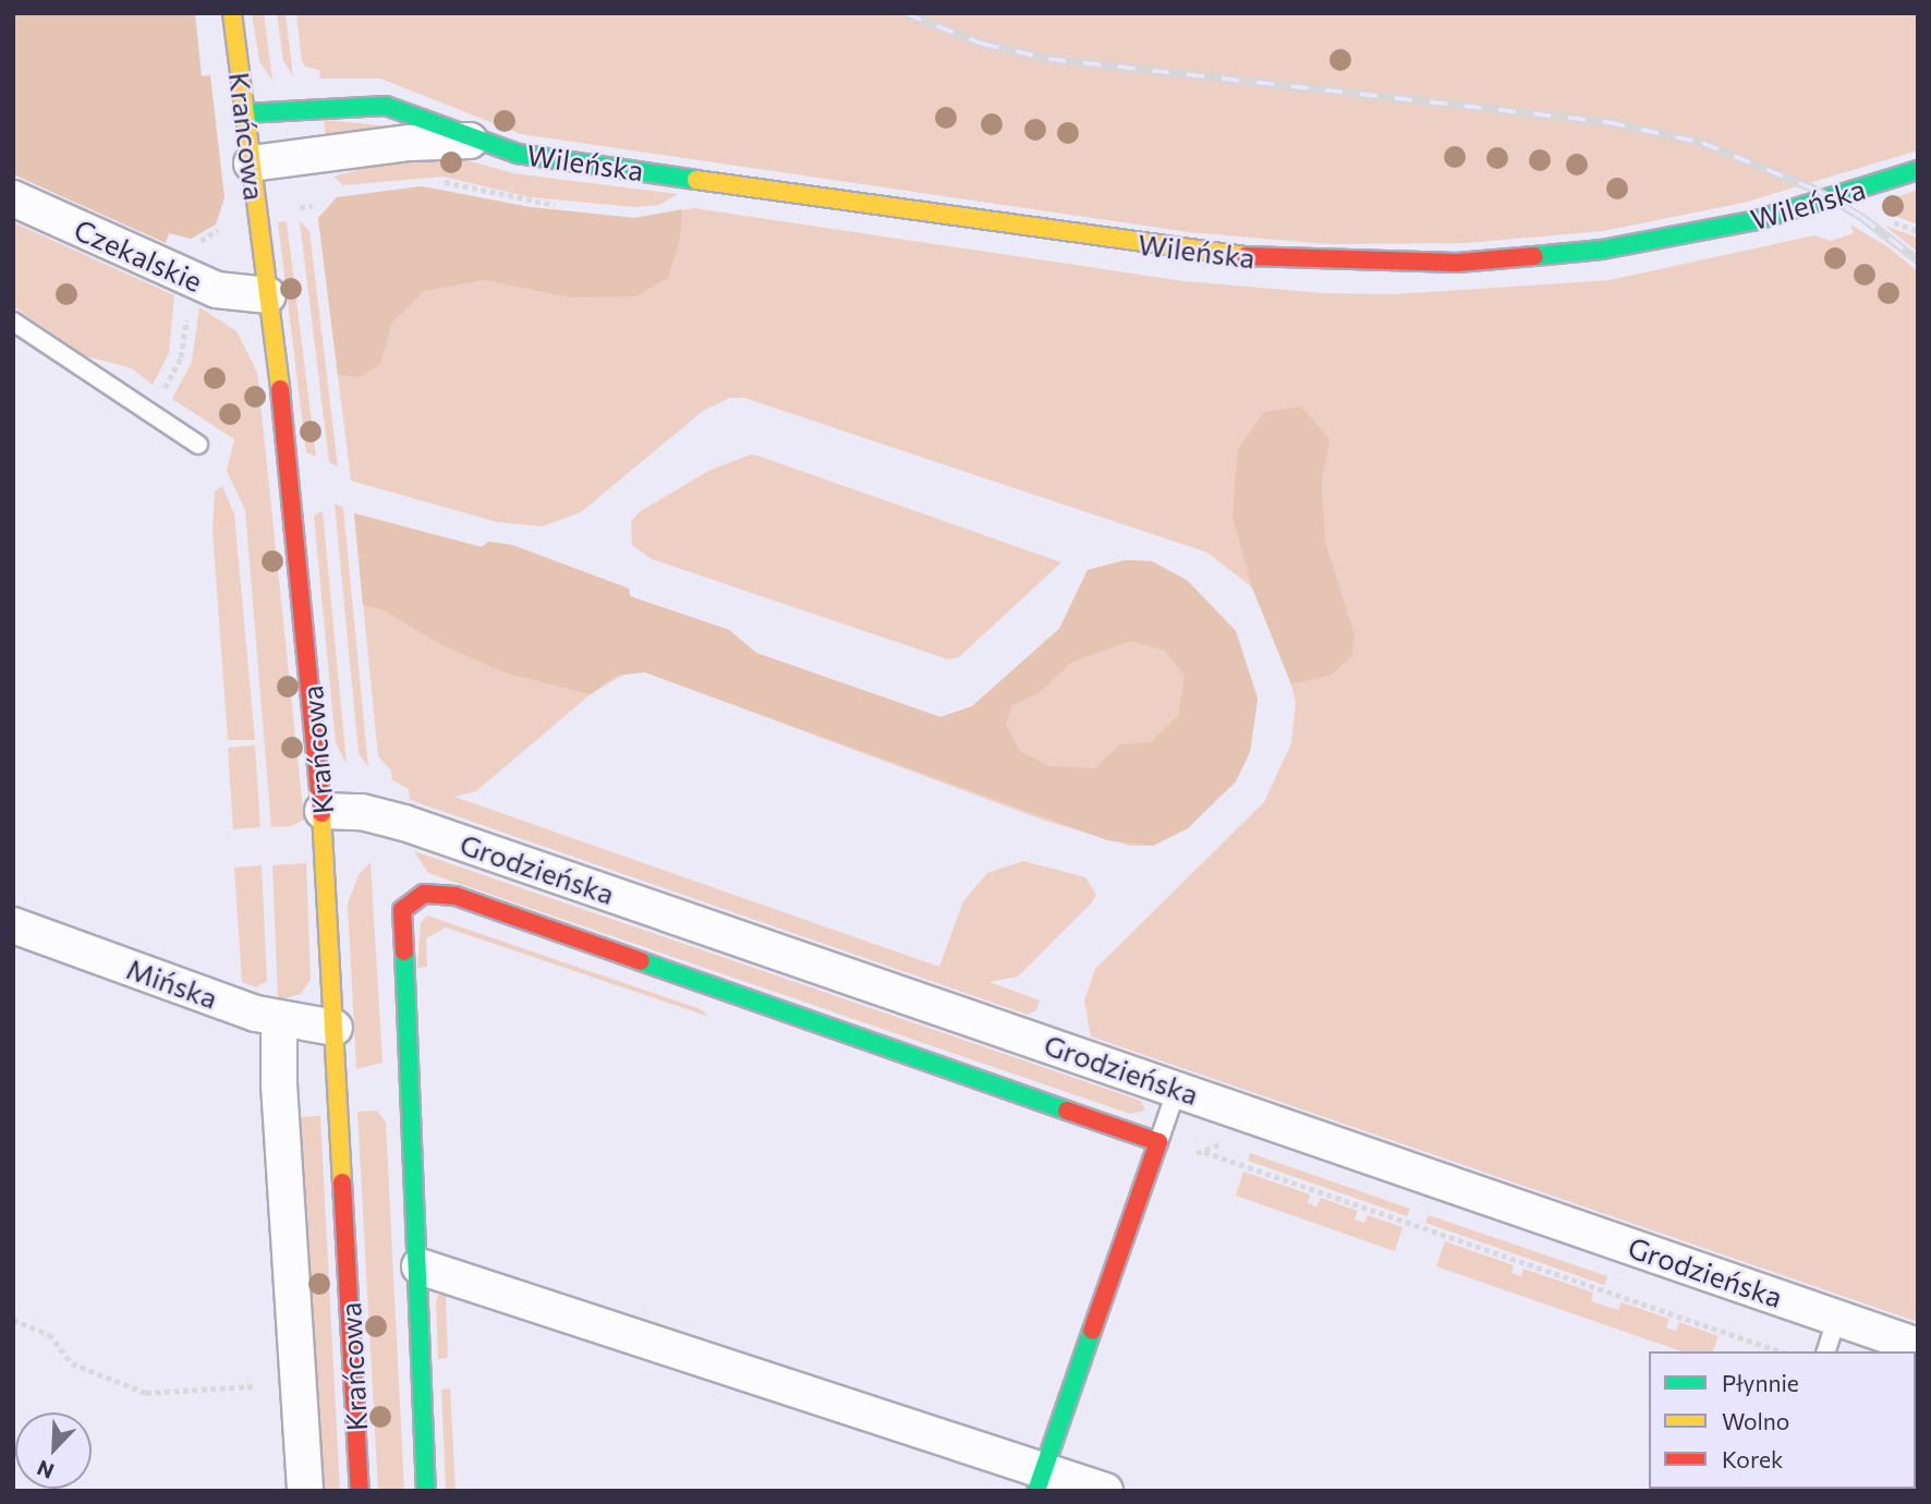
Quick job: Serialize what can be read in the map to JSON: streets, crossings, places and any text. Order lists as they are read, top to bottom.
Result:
{
  "streets": {
    "street": [
      "Krańcowa",
      "Wileńska",
      "Czekalskie",
      "Grodzieńska",
      "Mińska"
    ]
  },
  "crossings": [
    ["Krańcowa", "Wileńska"],
    ["Krańcowa", "Czekalskie"],
    ["Krańcowa", "Grodzieńska"],
    ["Krańcowa", "Mińska"]
  ],
  "legend": ["Płynnie", "Wolno", "Korek"],
  "north": "bottom left"
}
